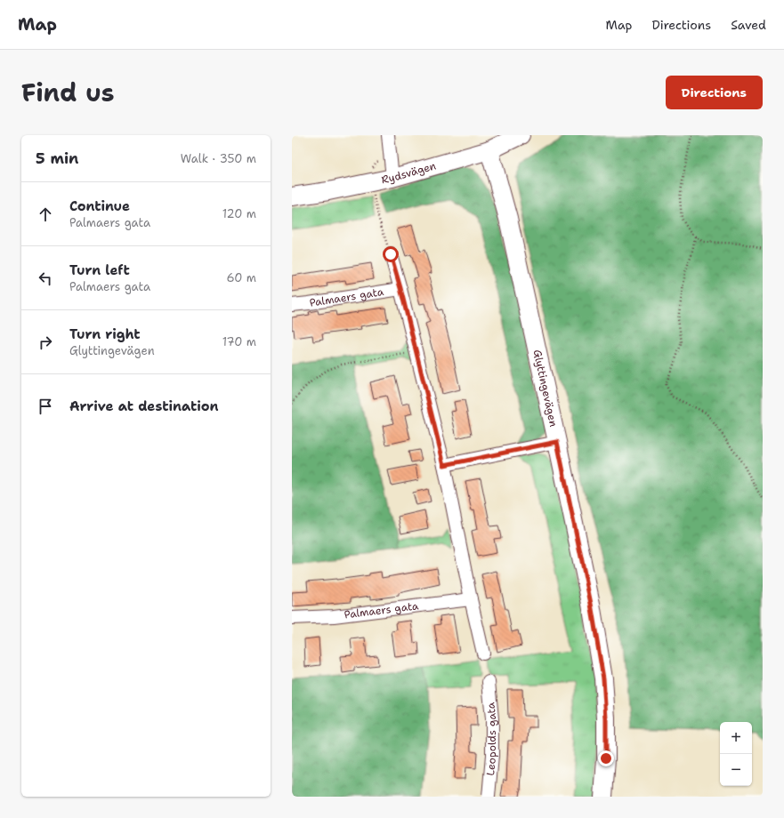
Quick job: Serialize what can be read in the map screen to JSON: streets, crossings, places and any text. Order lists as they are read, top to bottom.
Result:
{
  "streets": {
    "street": [
      "Rydsvägen",
      "Palmaers gata",
      "Glyttingevägen",
      "Leopolds gata"
    ]
  },
  "crossings": [
    ["Rydsvägen", "Glyttingevägen"]
  ],
  "page": {
    "header": "Map",
    "nav": ["Map", "Directions", "Saved"],
    "title": "Find us",
    "buttons": "Directions",
    "heading": ["5 min", "Walk · 350 m"],
    "list": [
      ["Continue", "Palmaers gata", "120 m"],
      ["Turn left", "Palmaers gata", "60 m"],
      ["Turn right", "Glyttingevägen", "170 m"],
      "Arrive at destination"
    ],
    "map_buttons": ["+", "−"]
  }
}
